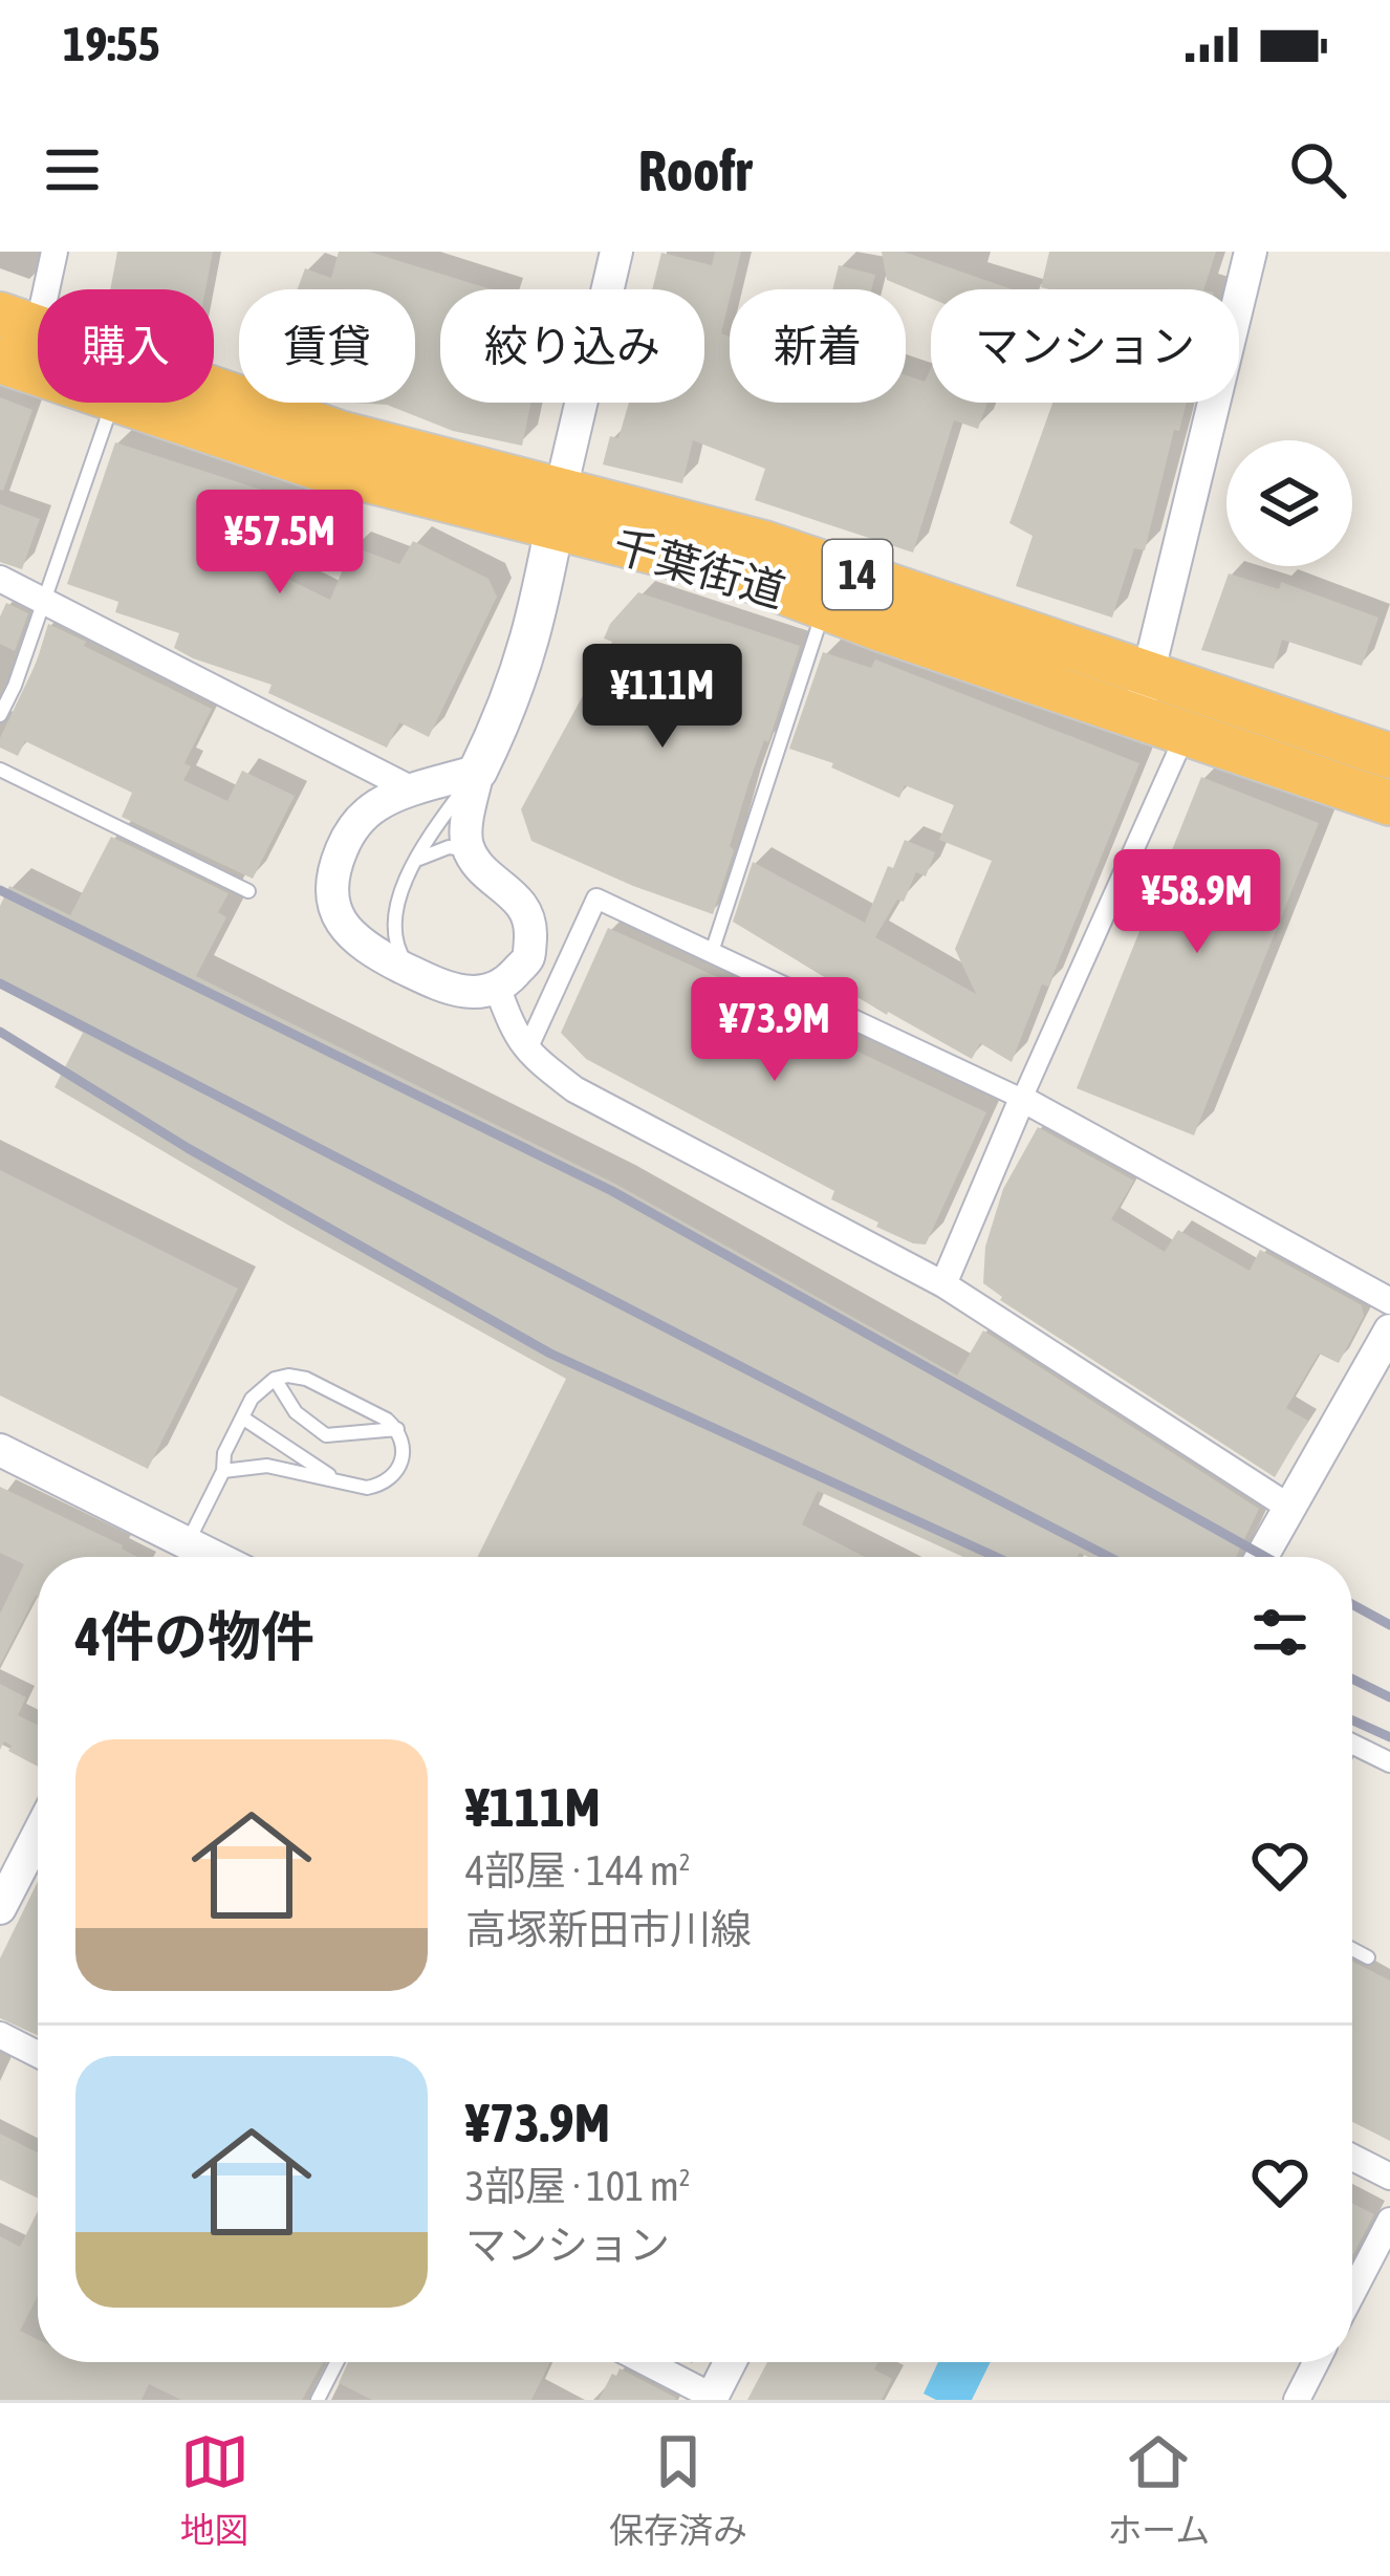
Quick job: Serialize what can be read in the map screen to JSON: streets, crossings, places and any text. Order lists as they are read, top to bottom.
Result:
{
  "streets": {
    "highway": ["千葉街道", "14"]
  },
  "page": {
    "status": "19:55",
    "header": "Roofr",
    "chip": [
      "購入",
      "賃貸",
      "絞り込み",
      "新着",
      "マンション"
    ],
    "price": [
      "¥57.5M",
      "¥111M",
      "¥58.9M",
      "¥73.9M"
    ],
    "heading": "4件の物件",
    "list": [
      {
        "name": "¥111M",
        "note": "4部屋 · 144 m² · 高塚新田市川線"
      },
      {
        "name": "¥73.9M",
        "note": "3部屋 · 101 m² · マンション"
      }
    ],
    "tabs": ["地図", "保存済み", "ホーム"]
  }
}
